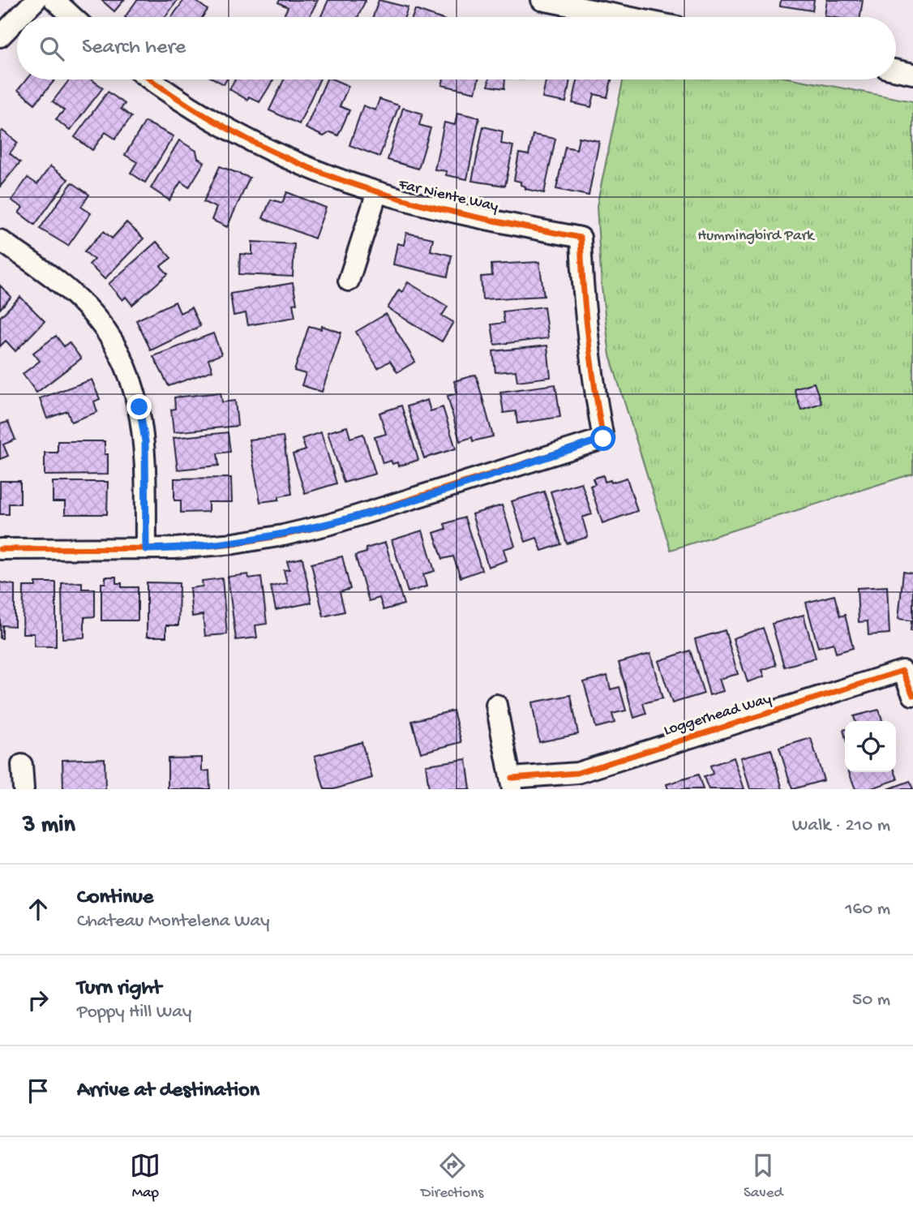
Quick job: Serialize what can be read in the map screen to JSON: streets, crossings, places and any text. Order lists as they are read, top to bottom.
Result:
{
  "streets": {
    "street": ["Far Niente Way", "Loggerhead Way"]
  },
  "parks": ["Hummingbird Park"],
  "page": {
    "search": "Search here",
    "heading": ["3 min", "Walk · 210 m"],
    "list": [
      ["Continue", "Chateau Montelena Way", "160 m"],
      ["Turn right", "Poppy Hill Way", "50 m"],
      "Arrive at destination"
    ],
    "nav": ["Map", "Directions", "Saved"]
  }
}
